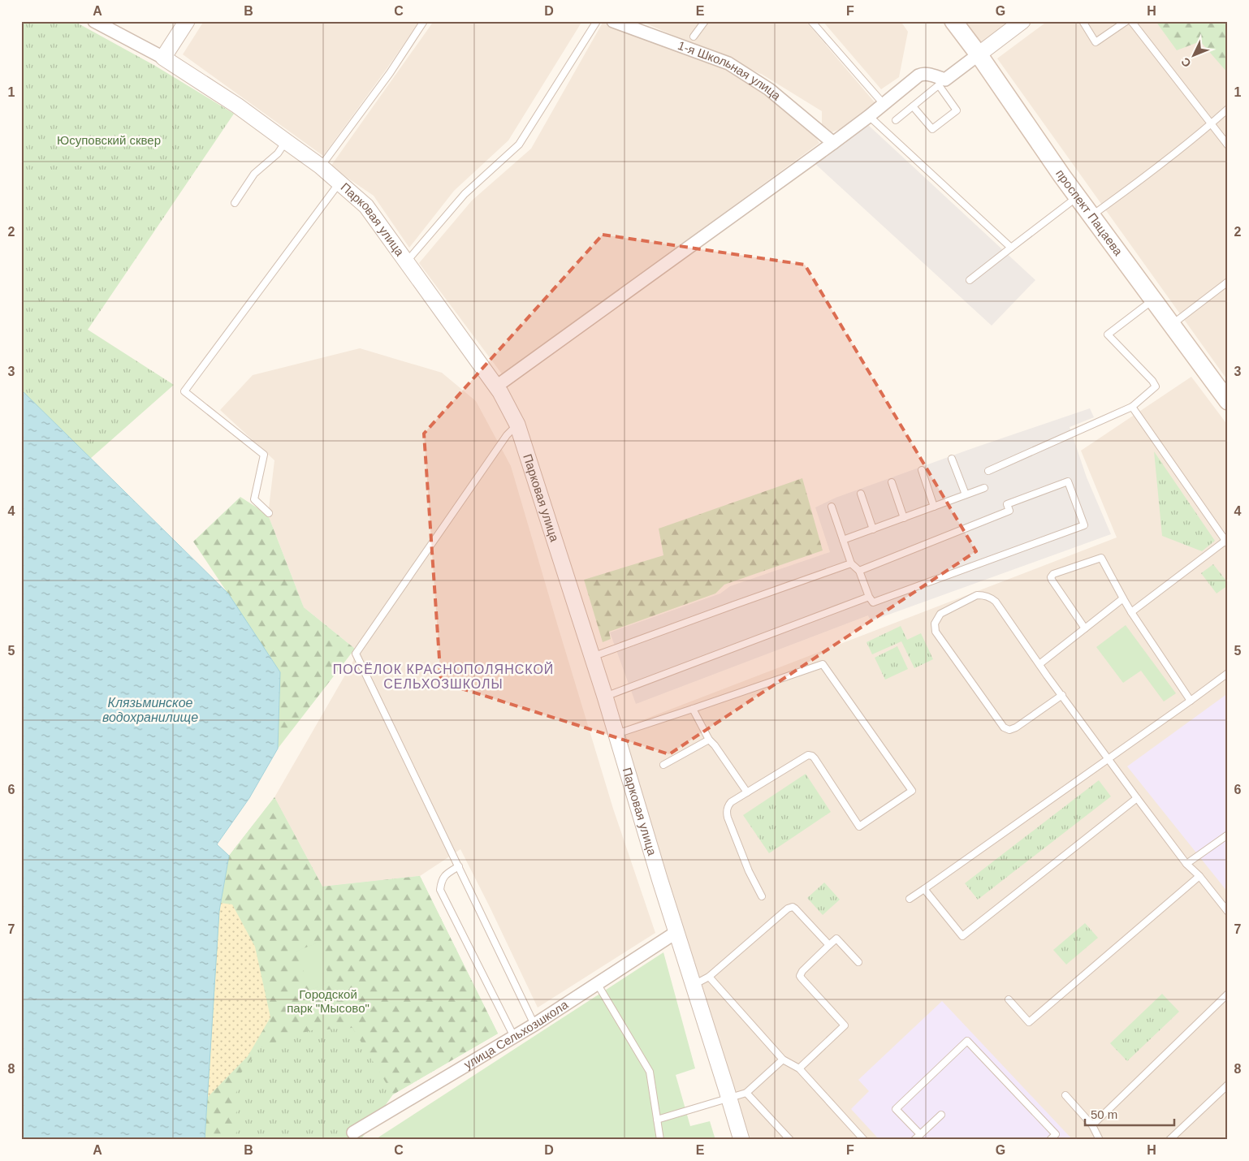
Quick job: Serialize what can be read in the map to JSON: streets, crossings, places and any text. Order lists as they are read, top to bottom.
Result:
{
  "streets": {
    "main road": ["проспект Пацаева"],
    "street": ["1-я Школьная улица", "Парковая улица", "улица Сельхозшкола"]
  },
  "crossings": [
    ["Парковая улица", "улица Сельхозшкола"]
  ],
  "districts": ["ПОСЁЛОК КРАСНОПОЛЯНСКОЙ СЕЛЬХОЗШКОЛЫ"],
  "water": ["Клязьминское водохранилище"],
  "parks": ["Юсуповский сквер", "Городской парк \"Мысово\""],
  "scale_bar": "50 m",
  "north": "bottom left",
  "grid": {
    "columns": [
      "A",
      "B",
      "C",
      "D",
      "E",
      "F",
      "G",
      "H"
    ],
    "rows": [
      "1",
      "2",
      "3",
      "4",
      "5",
      "6",
      "7",
      "8"
    ]
  }
}
